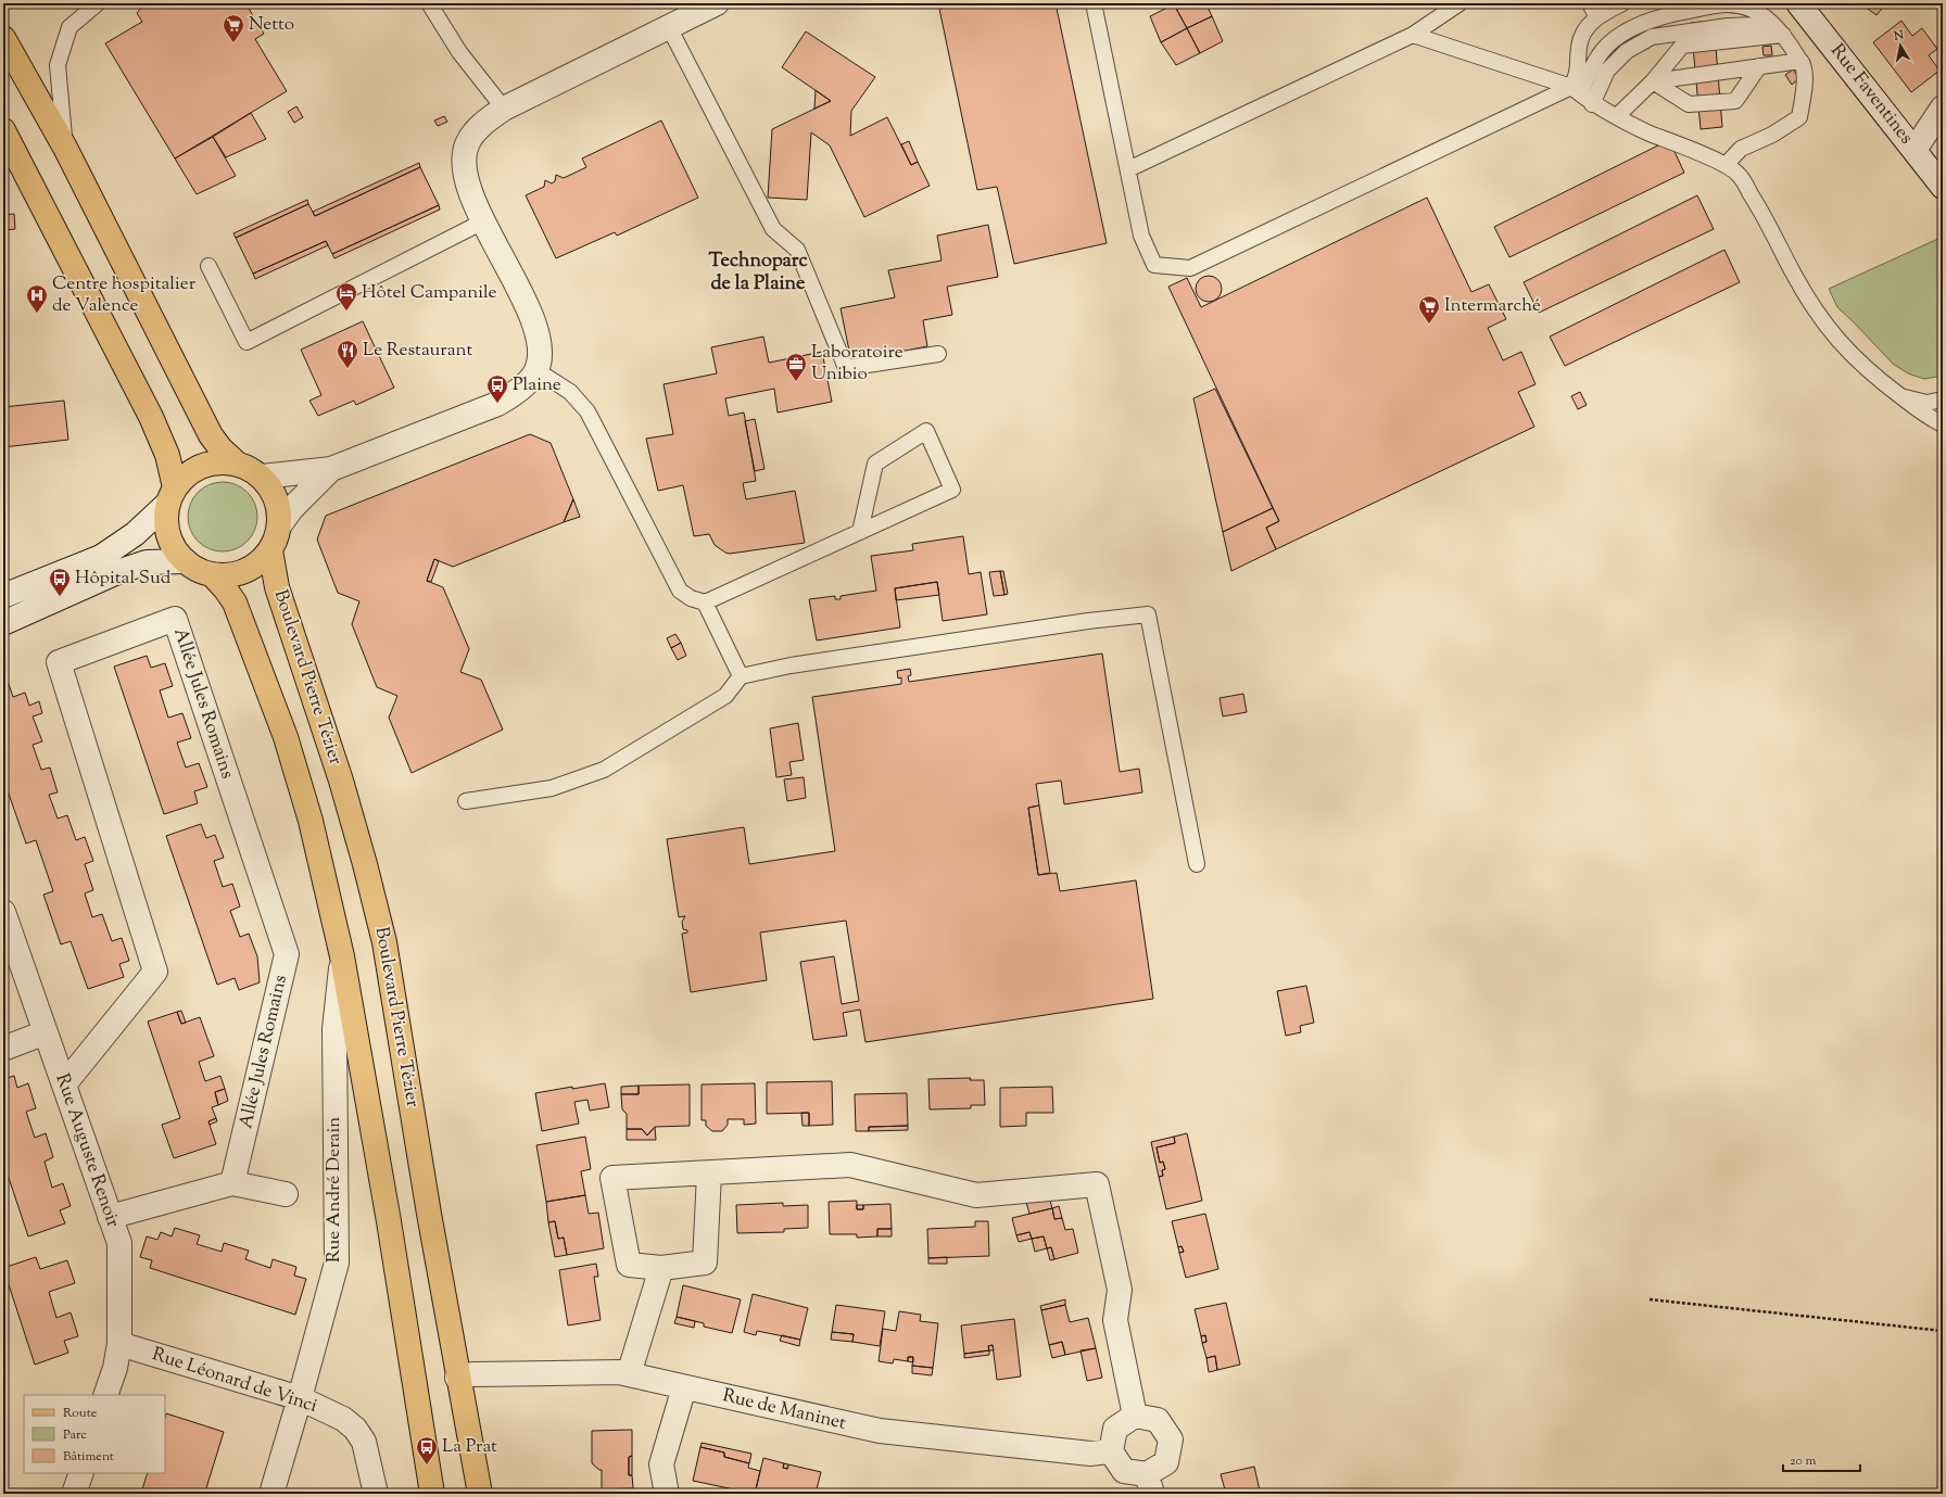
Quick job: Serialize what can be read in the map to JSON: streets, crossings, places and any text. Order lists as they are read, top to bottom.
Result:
{
  "streets": {
    "main road": ["Boulevard Pierre Tézier"],
    "street": [
      "Rue Faventines",
      "Allée Jules Romains",
      "Rue Auguste Renoir",
      "Rue André Derain",
      "Rue Léonard de Vinci",
      "Rue de Maninet"
    ]
  },
  "crossings": [
    ["Boulevard Pierre Tézier", "Rue de Maninet"],
    ["Allée Jules Romains", "Rue Auguste Renoir"],
    ["Rue Auguste Renoir", "Rue Léonard de Vinci"],
    ["Rue André Derain", "Rue Léonard de Vinci"]
  ],
  "districts": ["Technoparc de la Plaine"],
  "places": {
    "supermarket": ["Netto", "Intermarché"],
    "hotel": ["Hôtel Campanile"],
    "hospital": ["Centre hospitalier de Valence"],
    "restaurant": ["Le Restaurant"],
    "office": ["Laboratoire Unibio"],
    "bus stop": ["Plaine", "Hôpital Sud", "La Prat"]
  },
  "legend": ["Route", "Parc", "Bâtiment"],
  "scale_bar": "20 m",
  "north": "top"
}
